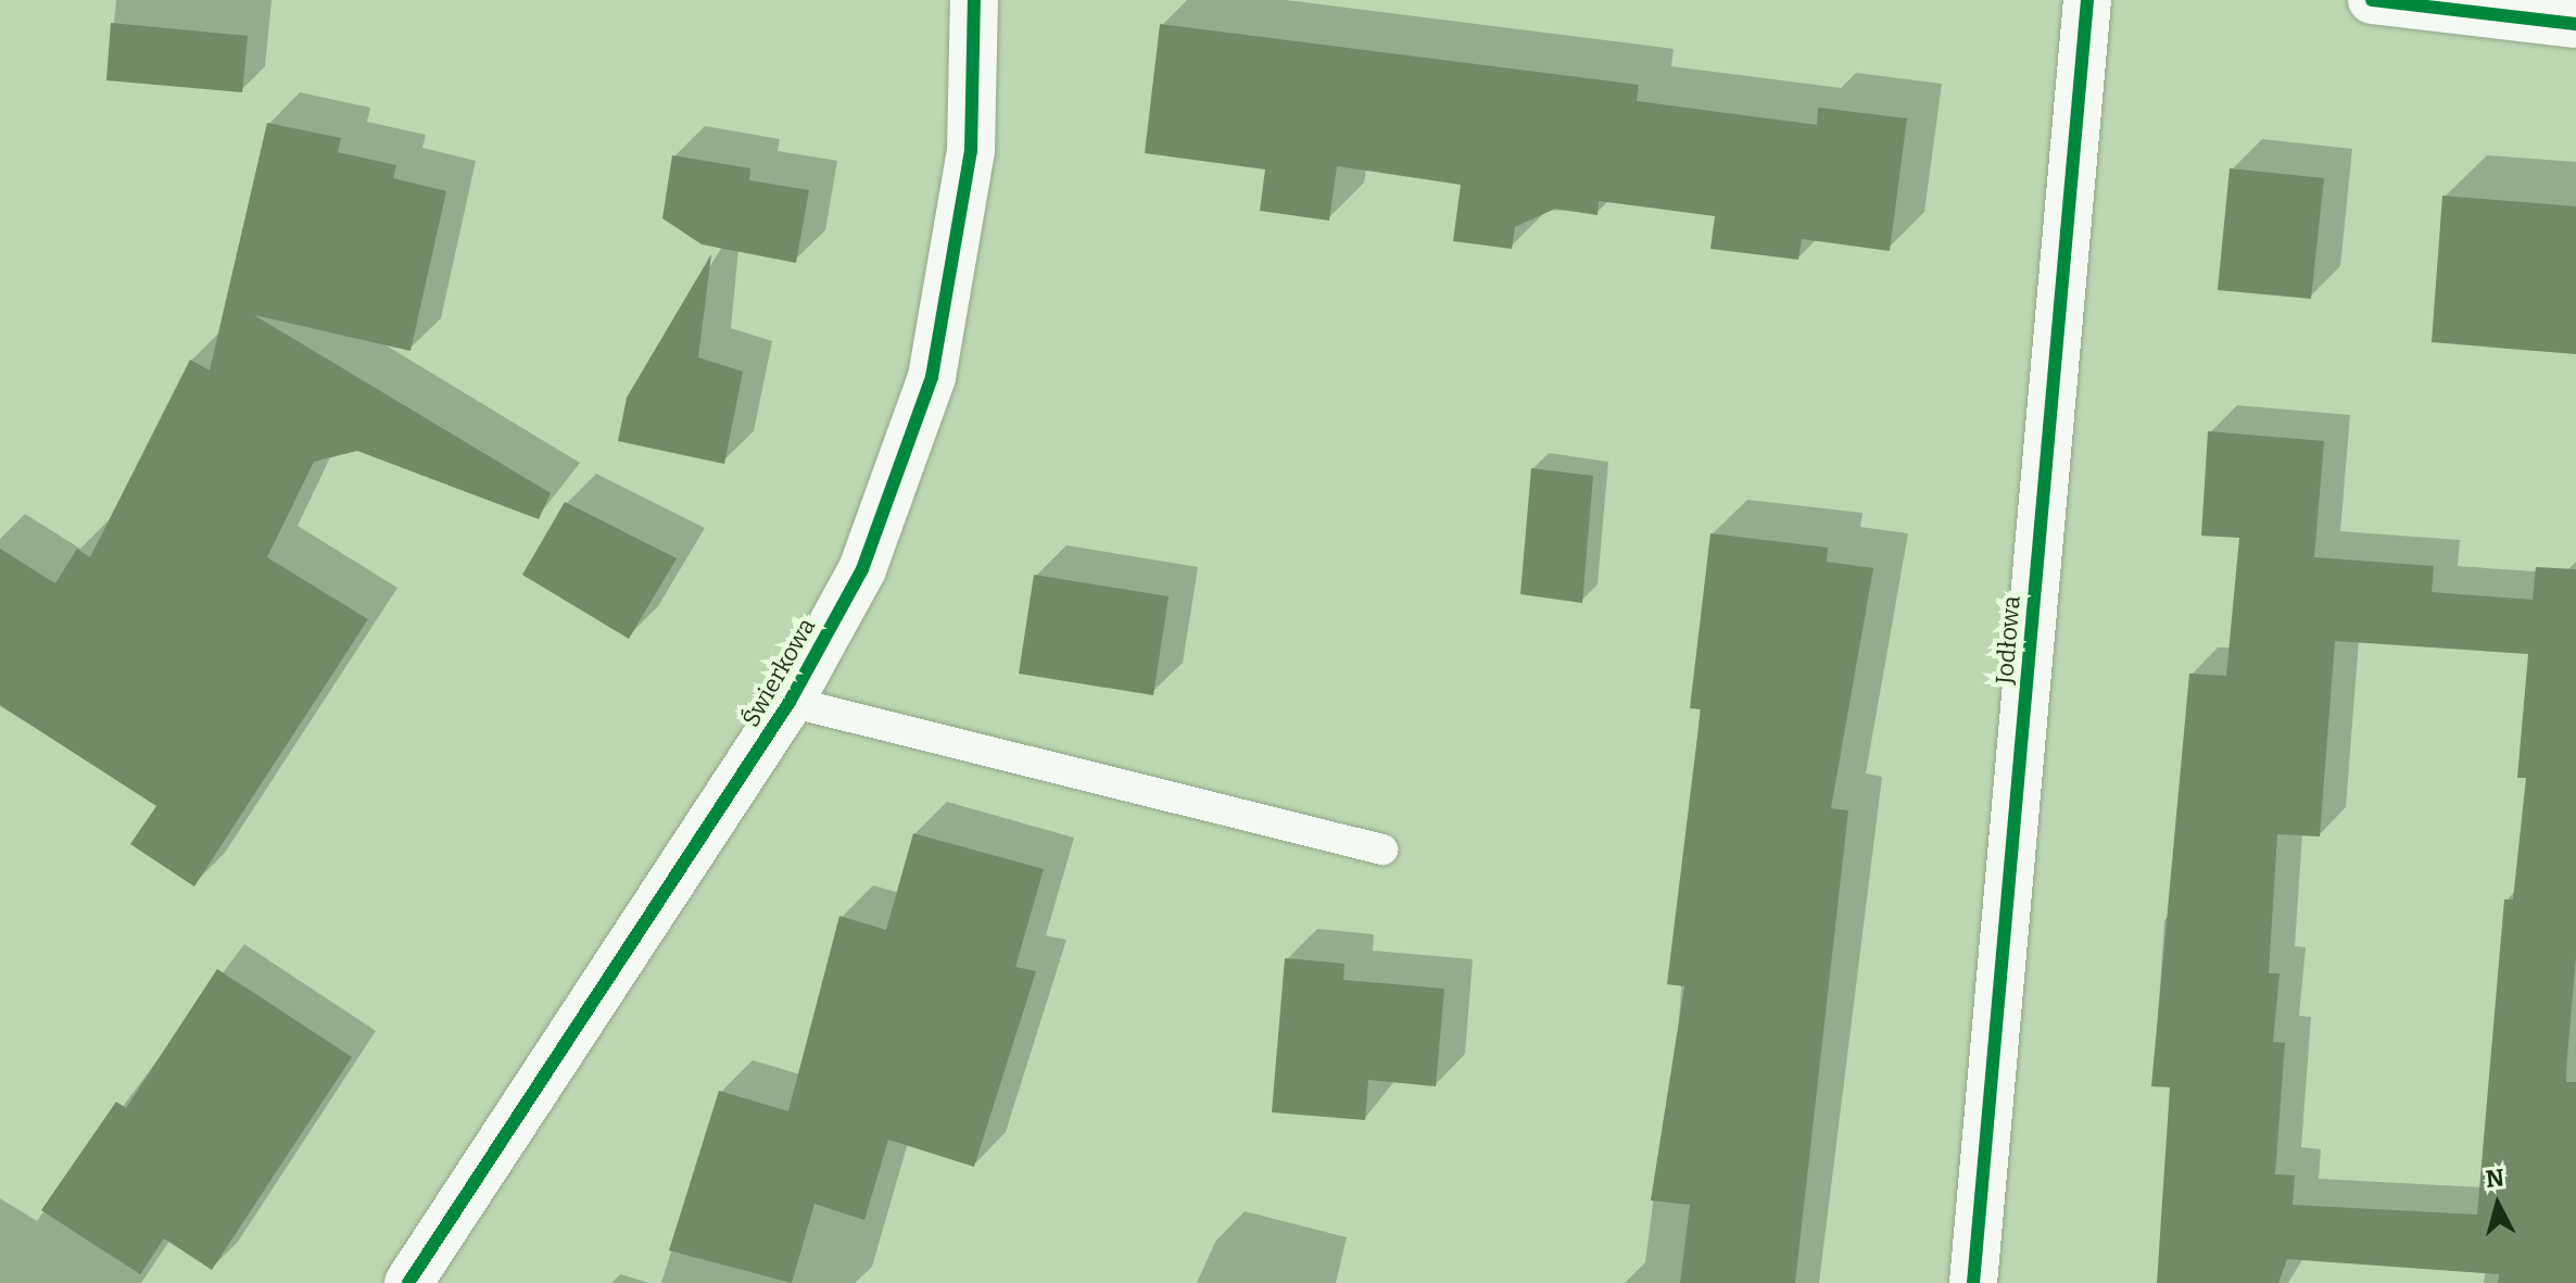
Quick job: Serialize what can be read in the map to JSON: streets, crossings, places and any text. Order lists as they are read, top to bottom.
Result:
{
  "streets": {
    "street": ["Jodłowa", "Świerkowa"]
  },
  "north": "top"
}
